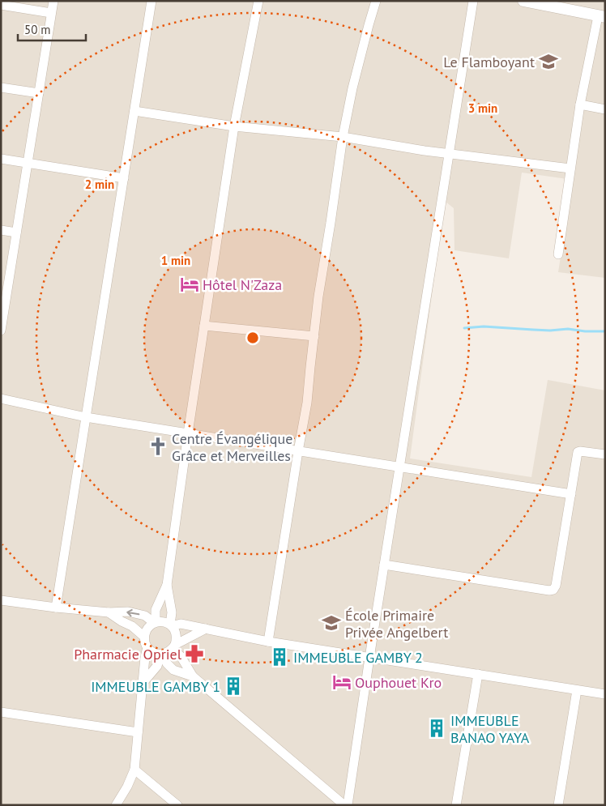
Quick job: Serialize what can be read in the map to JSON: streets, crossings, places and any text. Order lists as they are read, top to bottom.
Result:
{
  "places": {
    "school or university": ["Le Flamboyant", "École Primaire Privée Angelbert"],
    "hotel": ["Hôtel N'Zaza", "Ouphouet Kro"],
    "church": ["Centre Évangélique Grâce et Merveilles"],
    "pharmacy": ["Pharmacie Opriel"],
    "building": ["IMMEUBLE GAMBY 2", "IMMEUBLE GAMBY 1", "IMMEUBLE BANAO YAYA"]
  },
  "scale_bar": "50 m",
  "rings": ["3 min", "2 min", "1 min"]
}
